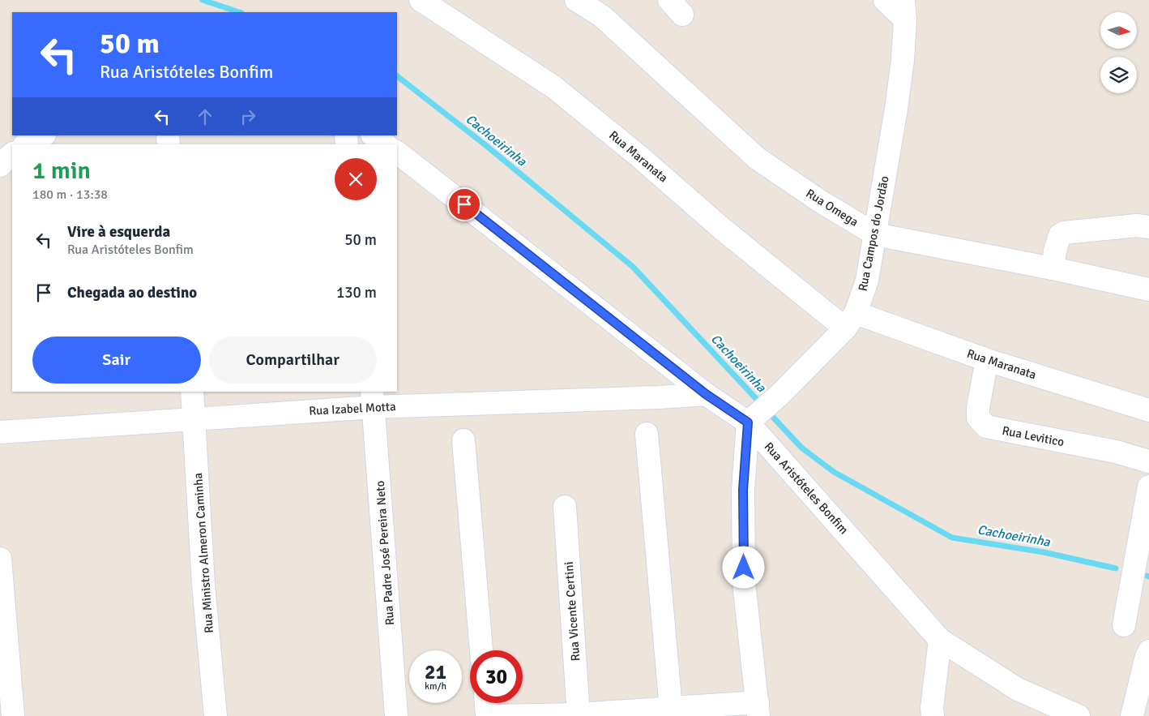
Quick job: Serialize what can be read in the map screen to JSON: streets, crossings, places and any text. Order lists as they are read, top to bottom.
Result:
{
  "streets": {
    "street": [
      "Rua Maranata",
      "Rua Omega",
      "Rua Campos do Jordão",
      "Rua Izabel Motta",
      "Rua Levitico",
      "Rua Aristóteles Bonfim",
      "Rua Ministro Almeron Caminha",
      "Rua Padre José Pereira Neto",
      "Rua Vicente Certini"
    ]
  },
  "crossings": [
    ["Rua Maranata", "Rua Campos do Jordão"],
    ["Rua Maranata", "Rua Levitico"],
    ["Rua Omega", "Rua Campos do Jordão"],
    ["Rua Campos do Jordão", "Rua Aristóteles Bonfim"],
    ["Rua Izabel Motta", "Rua Aristóteles Bonfim"],
    ["Rua Izabel Motta", "Rua Ministro Almeron Caminha"],
    ["Rua Izabel Motta", "Rua Padre José Pereira Neto"]
  ],
  "water": ["Cachoeirinha"],
  "north": "right",
  "page": {
    "turn": ["50 m", "Rua Aristóteles Bonfim"],
    "heading": ["1 min", "180 m · 13:38"],
    "list": [
      {
        "name": "Vire à esquerda",
        "note": "Rua Aristóteles Bonfim",
        "value": "50 m"
      },
      {
        "name": "Chegada ao destino",
        "value": "130 m"
      }
    ],
    "buttons": ["Sair", "Compartilhar"],
    "speed": "21 km/h",
    "limit": "30"
  }
}
